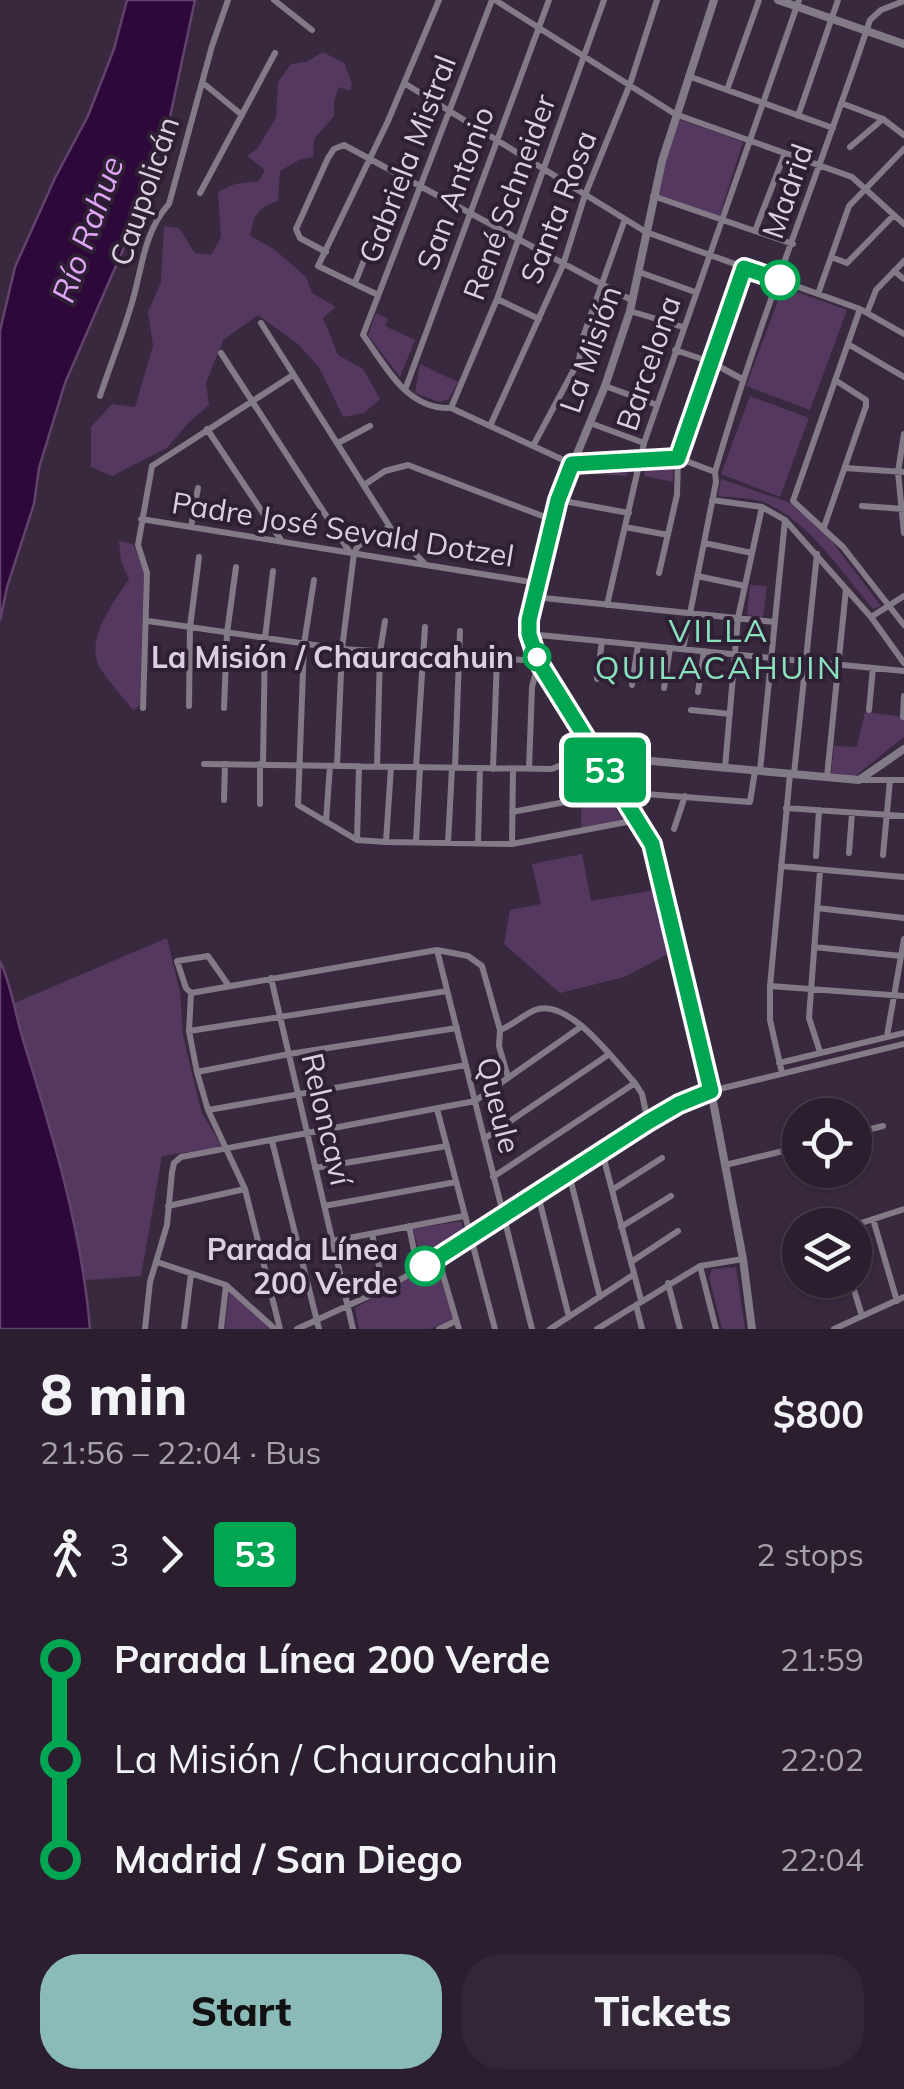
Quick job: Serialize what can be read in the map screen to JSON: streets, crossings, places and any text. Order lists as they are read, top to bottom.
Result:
{
  "streets": {
    "street": [
      "Gabriela Mistral",
      "San Antonio",
      "Caupolicán",
      "Madrid",
      "René Schneider",
      "Santa Rosa",
      "La Misión",
      "Barcelona",
      "Padre José Sevald Dotzel",
      "Queule",
      "Reloncaví"
    ]
  },
  "crossings": [
    ["Gabriela Mistral", "San Antonio"],
    ["La Misión", "Padre José Sevald Dotzel"]
  ],
  "districts": ["VILLA QUILACAHUIN"],
  "water": ["Río Rahue"],
  "places": ["La Misión / Chauracahuin", "Parada Línea 200 Verde"],
  "lines": ["bus line 53"],
  "page": {
    "on_map": "53",
    "heading": ["8 min", "21:56 – 22:04 · Bus", "$800"],
    "legs": ["3", "53", "2 stops"],
    "list": [
      {
        "name": "Parada Línea 200 Verde",
        "value": "21:59"
      },
      {
        "name": "La Misión / Chauracahuin",
        "value": "22:02"
      },
      {
        "name": "Madrid / San Diego",
        "value": "22:04"
      }
    ],
    "buttons": ["Start", "Tickets"]
  }
}
